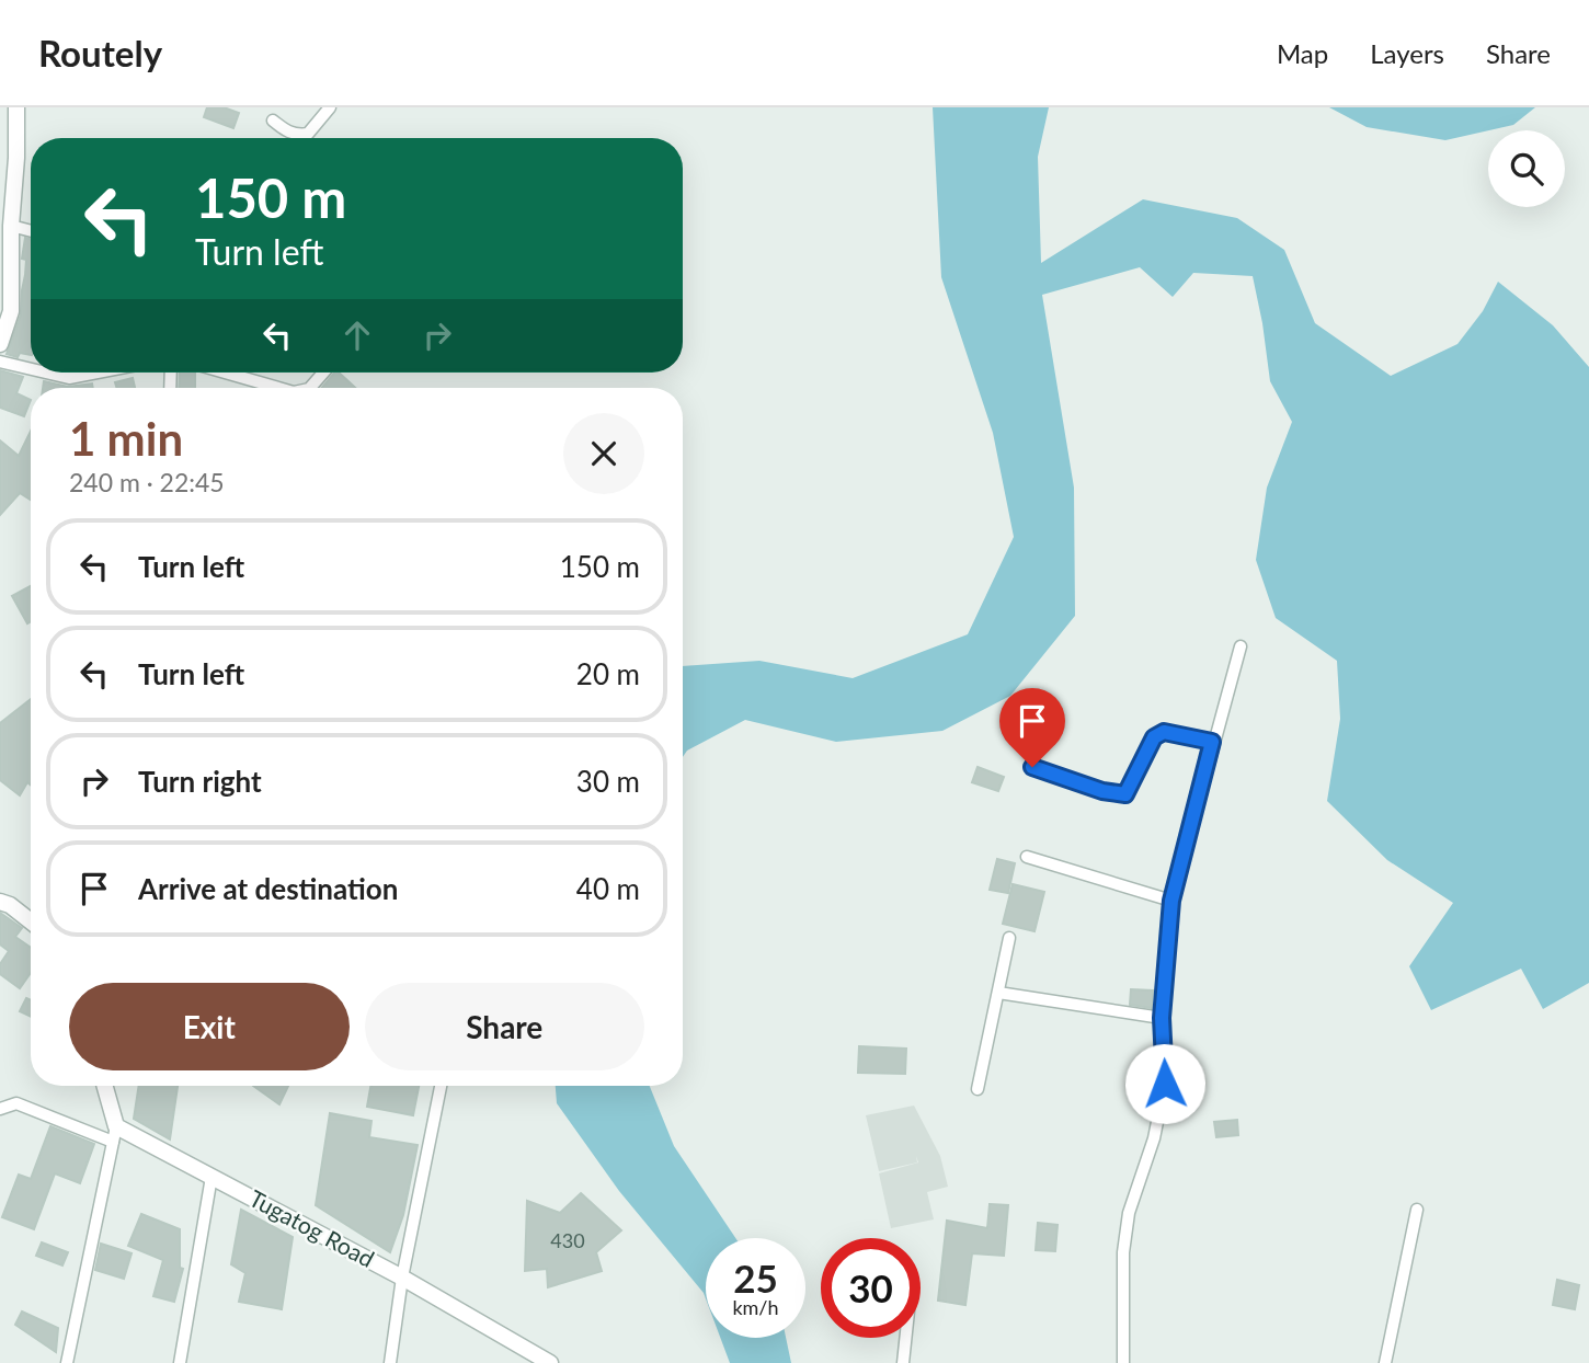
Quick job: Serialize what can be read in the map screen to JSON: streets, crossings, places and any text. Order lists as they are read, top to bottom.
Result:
{
  "streets": {
    "street": ["Tugatog Road"]
  },
  "house_numbers": ["430"],
  "page": {
    "header": "Routely",
    "nav": ["Map", "Layers", "Share"],
    "turn": ["150 m", "Turn left"],
    "heading": ["1 min", "240 m · 22:45"],
    "list": [
      {
        "name": "Turn left",
        "value": "150 m"
      },
      {
        "name": "Turn left",
        "value": "20 m"
      },
      {
        "name": "Turn right",
        "value": "30 m"
      },
      {
        "name": "Arrive at destination",
        "value": "40 m"
      }
    ],
    "buttons": ["Exit", "Share"],
    "speed": "25 km/h",
    "limit": "30"
  }
}
